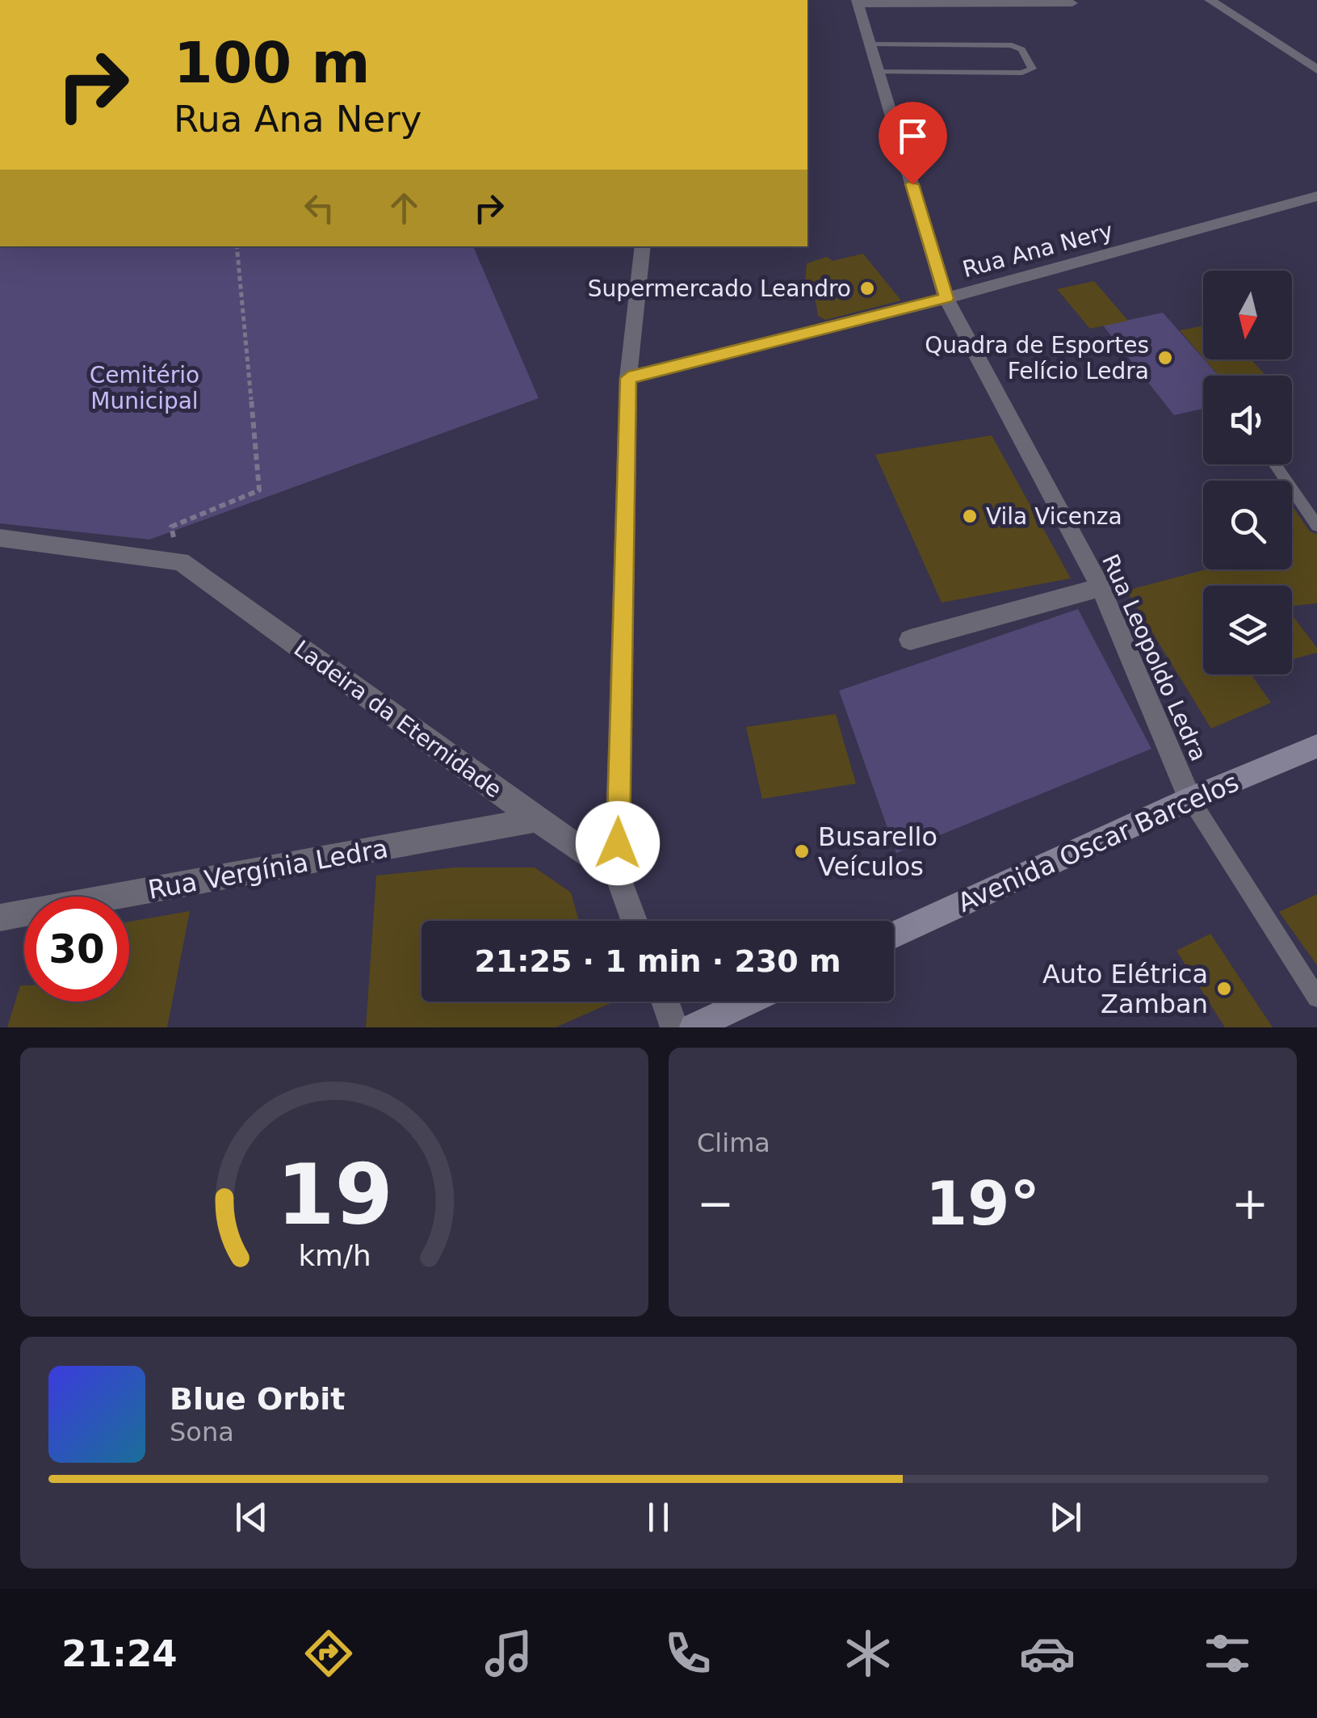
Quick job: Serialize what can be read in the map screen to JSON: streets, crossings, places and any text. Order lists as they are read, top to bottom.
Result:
{
  "streets": {
    "main road": ["Avenida Oscar Barcelos"],
    "street": [
      "Rua Ana Nery",
      "Rua Leopoldo Ledra",
      "Ladeira da Eternidade",
      "Rua Vergínia Ledra"
    ]
  },
  "crossings": [
    ["Rua Ana Nery", "Rua Leopoldo Ledra"],
    ["Rua Leopoldo Ledra", "Avenida Oscar Barcelos"],
    ["Ladeira da Eternidade", "Rua Vergínia Ledra"]
  ],
  "parks": ["Cemitério Municipal"],
  "places": [
    "Supermercado Leandro",
    "Quadra de Esportes Felício Ledra",
    "Vila Vicenza",
    "Busarello Veículos",
    "Auto Elétrica Zamban"
  ],
  "north": "bottom",
  "page": {
    "turn": ["100 m", "Rua Ana Nery"],
    "limit": "30",
    "trip": "21:25 · 1 min · 230 m",
    "tile": "Clima",
    "heat": ["−", "19°", "+"],
    "song": ["Blue Orbit", "Sona"],
    "tabs": "21:24",
    "gauge": ["19", "km/h"]
  }
}
